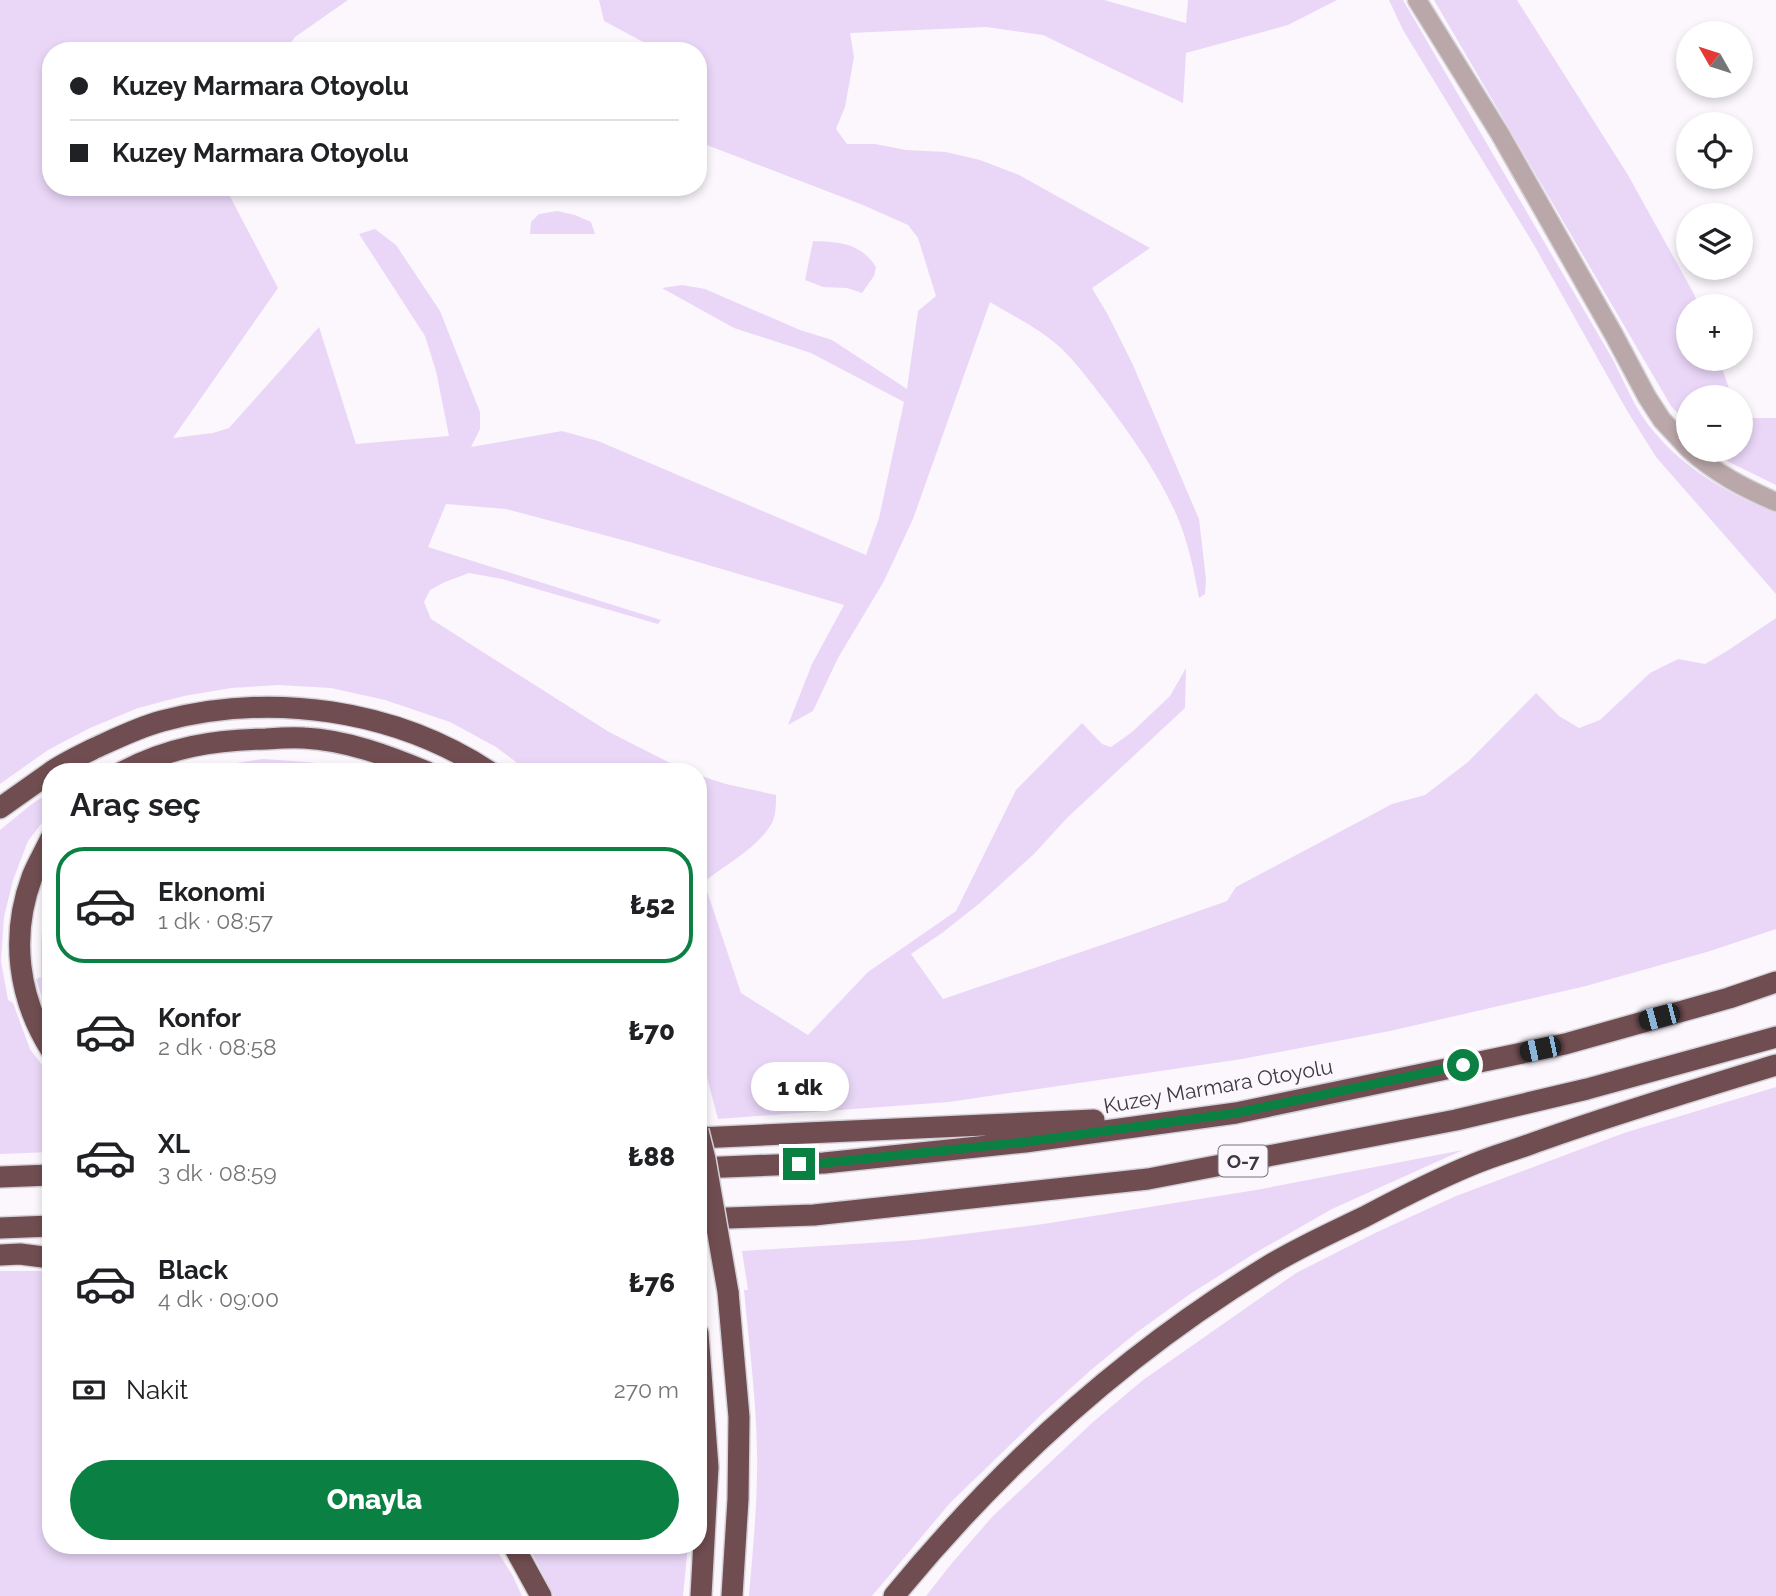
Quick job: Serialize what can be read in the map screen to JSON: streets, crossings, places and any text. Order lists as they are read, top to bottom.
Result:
{
  "streets": {
    "highway": ["Kuzey Marmara Otoyolu", "O-7"]
  },
  "north": "top left",
  "page": {
    "map_buttons": ["+", "−"],
    "banner": ["Kuzey Marmara Otoyolu", "Kuzey Marmara Otoyolu"],
    "heading": "Araç seç",
    "list": [
      {
        "name": "Ekonomi",
        "note": "1 dk · 08:57",
        "value": "₺52"
      },
      {
        "name": "Konfor",
        "note": "2 dk · 08:58",
        "value": "₺70"
      },
      {
        "name": "XL",
        "note": "3 dk · 08:59",
        "value": "₺88"
      },
      {
        "name": "Black",
        "note": "4 dk · 09:00",
        "value": "₺76"
      }
    ],
    "bubble": "1 dk",
    "pay": ["Nakit", "270 m"],
    "buttons": "Onayla"
  }
}
